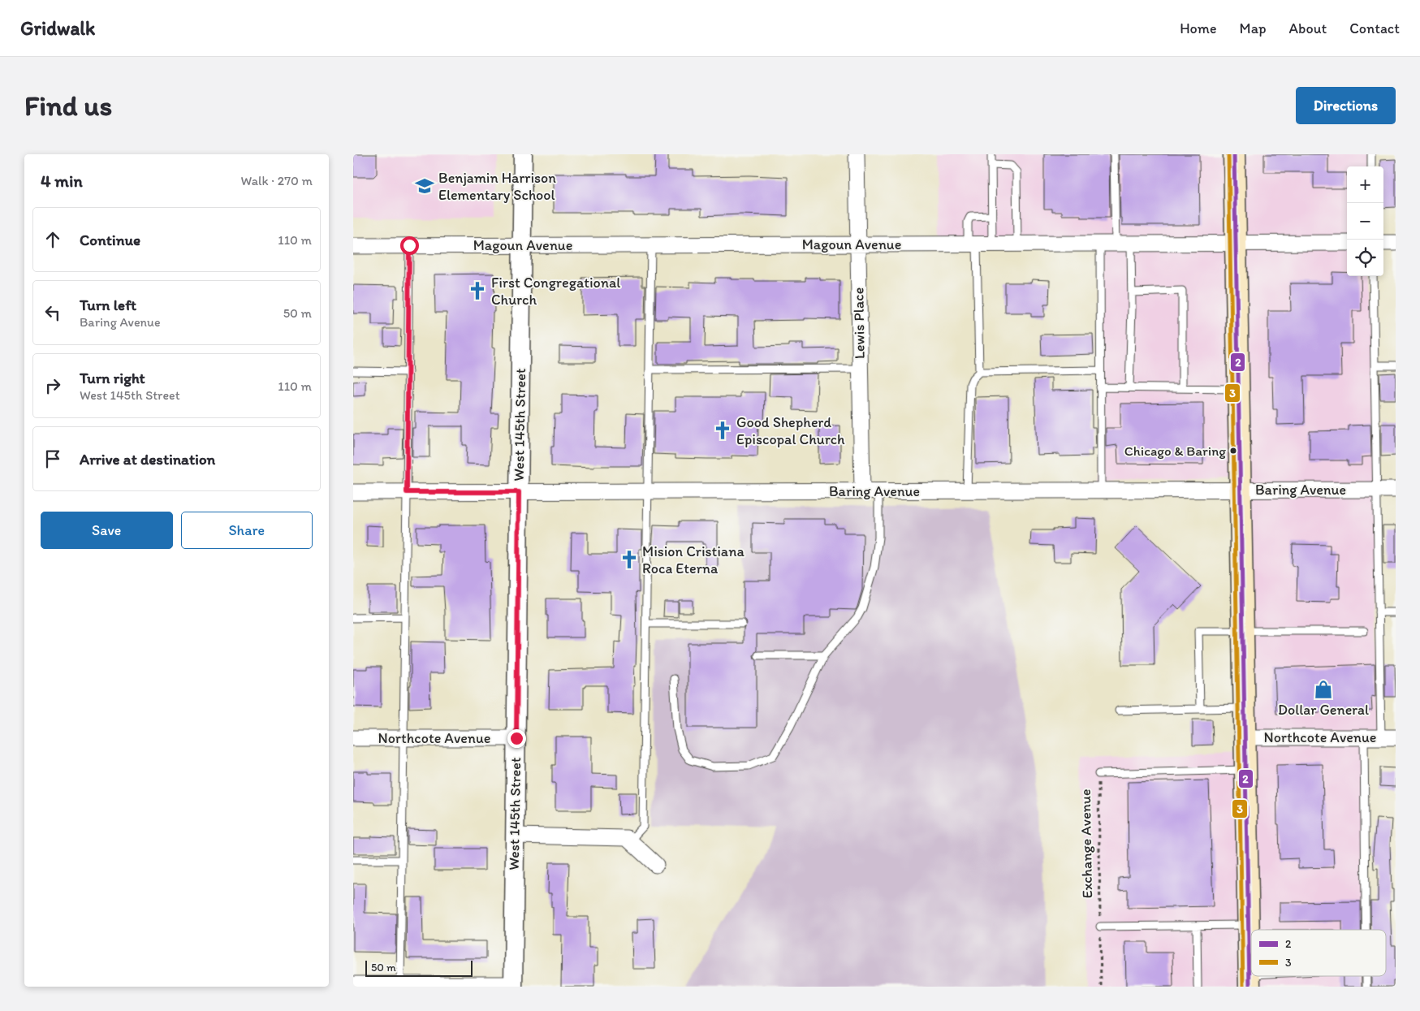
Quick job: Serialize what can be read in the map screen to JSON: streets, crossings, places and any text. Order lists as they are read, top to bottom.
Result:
{
  "streets": {
    "street": [
      "Magoun Avenue",
      "Lewis Place",
      "West 145th Street",
      "Baring Avenue",
      "Northcote Avenue"
    ],
    "lane": ["Exchange Avenue"]
  },
  "crossings": [
    ["Magoun Avenue", "Lewis Place"],
    ["Magoun Avenue", "West 145th Street"],
    ["Lewis Place", "Baring Avenue"],
    ["West 145th Street", "Baring Avenue"],
    ["West 145th Street", "Northcote Avenue"]
  ],
  "places": {
    "school or university": ["Benjamin Harrison Elementary School"],
    "church": ["First Congregational Church", "Good Shepherd Episcopal Church", "Mision Cristiana Roca Eterna"],
    "other": ["Chicago & Baring"],
    "shop": ["Dollar General"]
  },
  "lines": ["transit line 2", "transit line 3"],
  "legend": ["2", "3"],
  "scale_bar": "50 m",
  "page": {
    "header": "Gridwalk",
    "nav": [
      "Home",
      "Map",
      "About",
      "Contact"
    ],
    "buttons": [
      "Directions",
      ["Save", "Share"]
    ],
    "title": "Find us",
    "heading": ["4 min", "Walk · 270 m"],
    "map_buttons": ["+", "−"],
    "list": [
      ["Continue", "110 m"],
      ["Turn left", "Baring Avenue", "50 m"],
      ["Turn right", "West 145th Street", "110 m"],
      "Arrive at destination"
    ],
    "scale": "50 m"
  }
}
